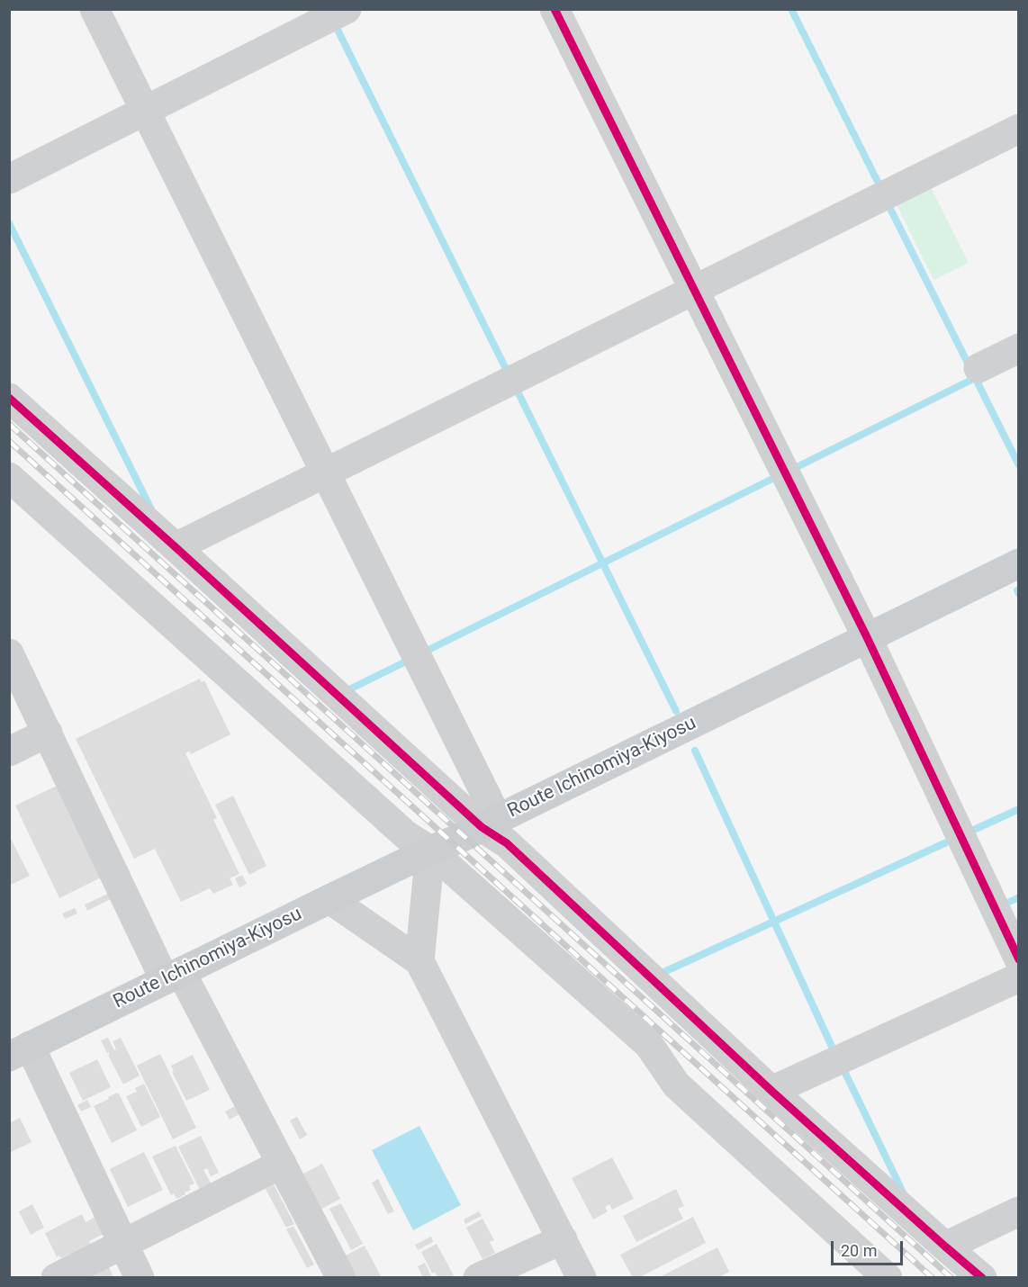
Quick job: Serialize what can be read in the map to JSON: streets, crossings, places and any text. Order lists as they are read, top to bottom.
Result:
{
  "streets": {
    "main road": ["Route Ichinomiya-Kiyosu"]
  },
  "scale_bar": "20 m"
}
